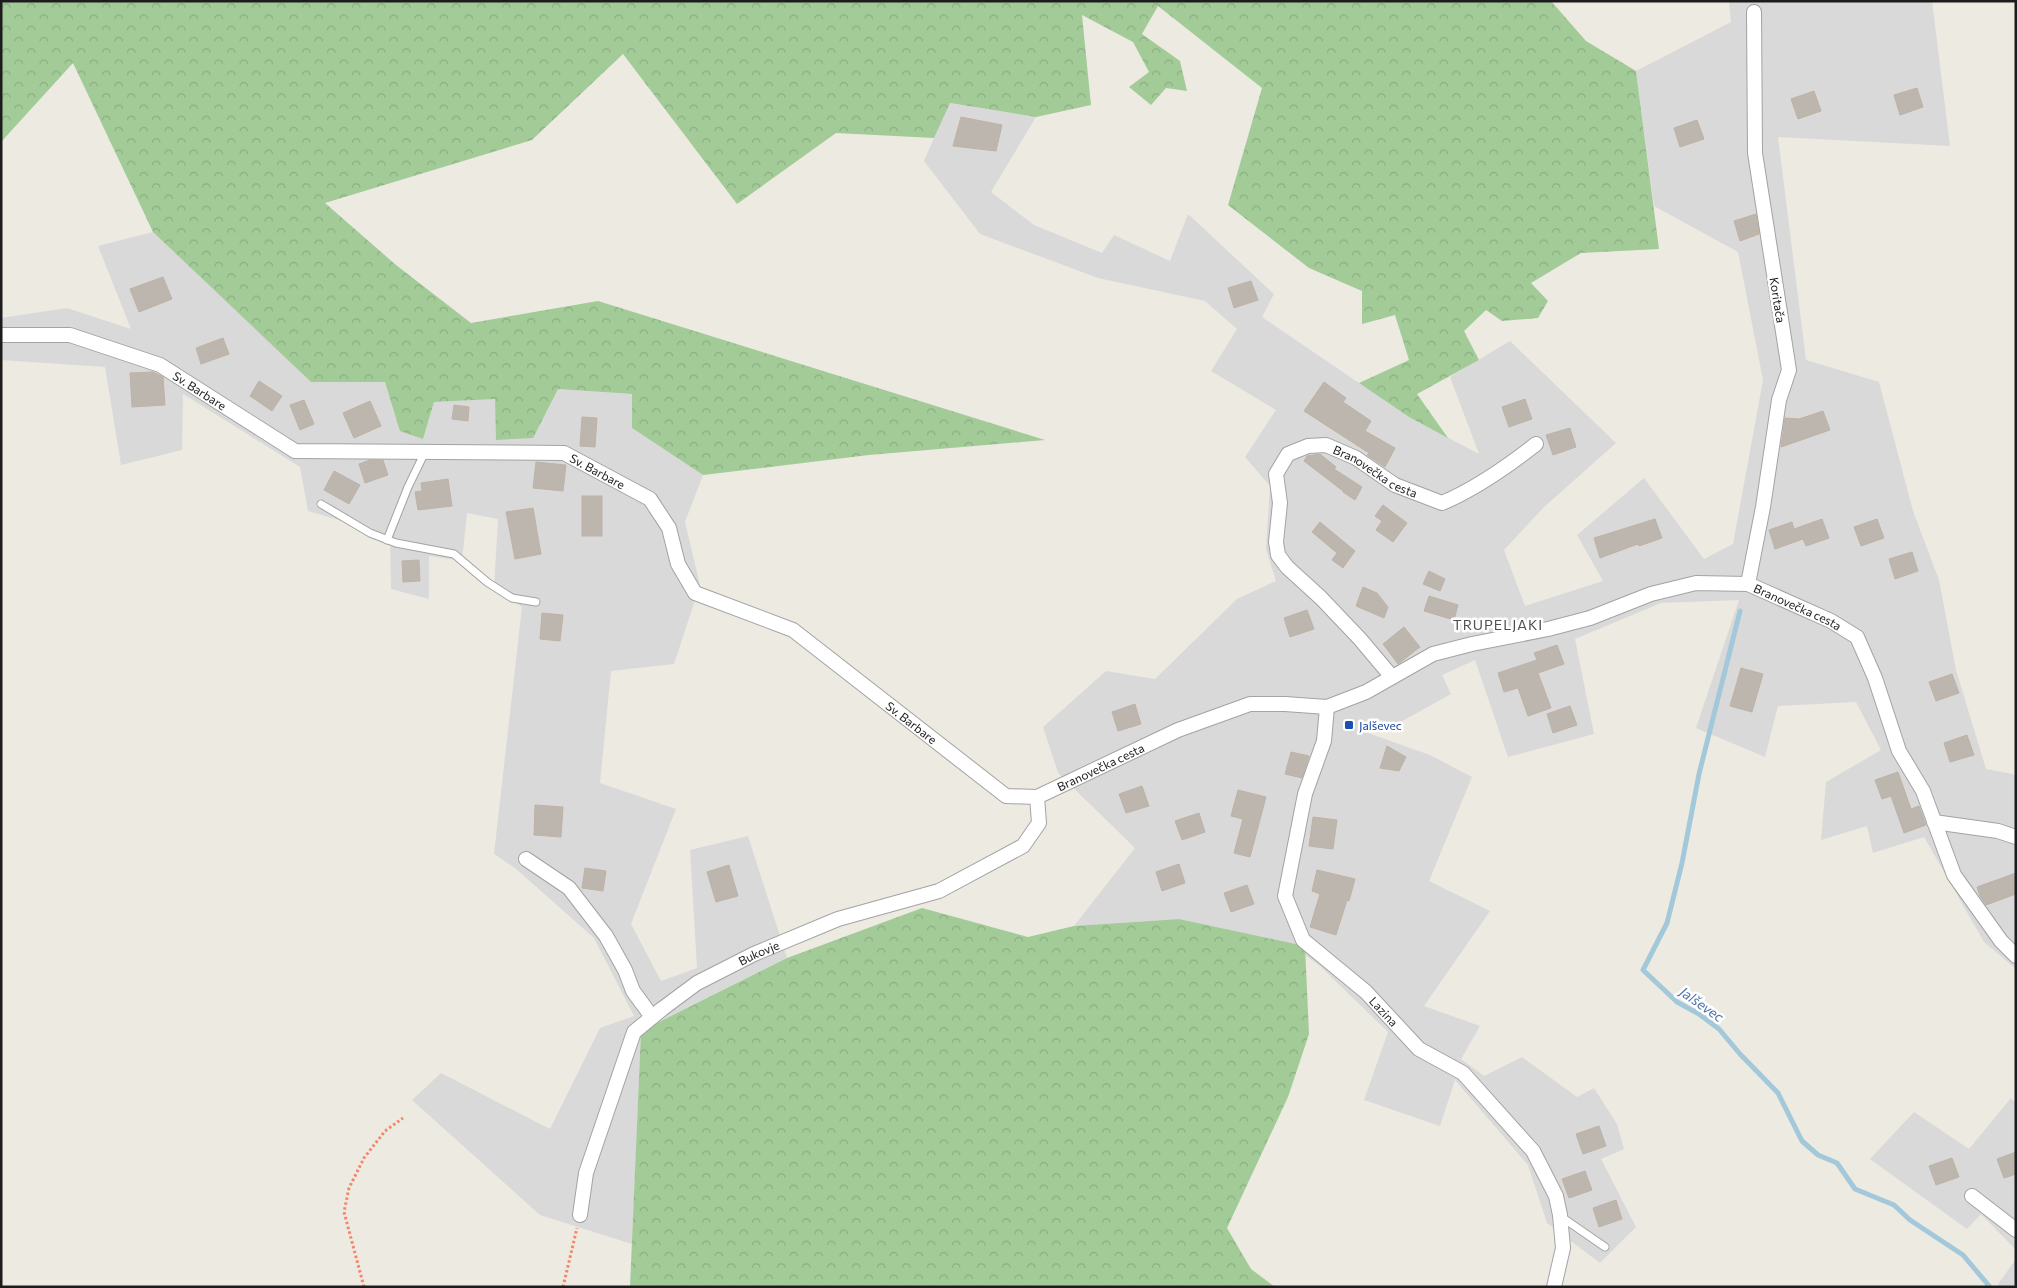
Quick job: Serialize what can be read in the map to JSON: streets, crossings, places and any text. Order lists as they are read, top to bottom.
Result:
{
  "streets": {
    "street": [
      "Koritača",
      "Sv. Barbare",
      "Branovečka cesta",
      "Bukovje",
      "Lazina"
    ]
  },
  "crossings": [
    ["Koritača", "Branovečka cesta"],
    ["Sv. Barbare", "Branovečka cesta"],
    ["Sv. Barbare", "Bukovje"],
    ["Branovečka cesta", "Bukovje"],
    ["Branovečka cesta", "Lazina"]
  ],
  "districts": ["TRUPELJAKI"],
  "water": ["Jalševec"],
  "places": {
    "transit": ["Jalševec"]
  }
}
